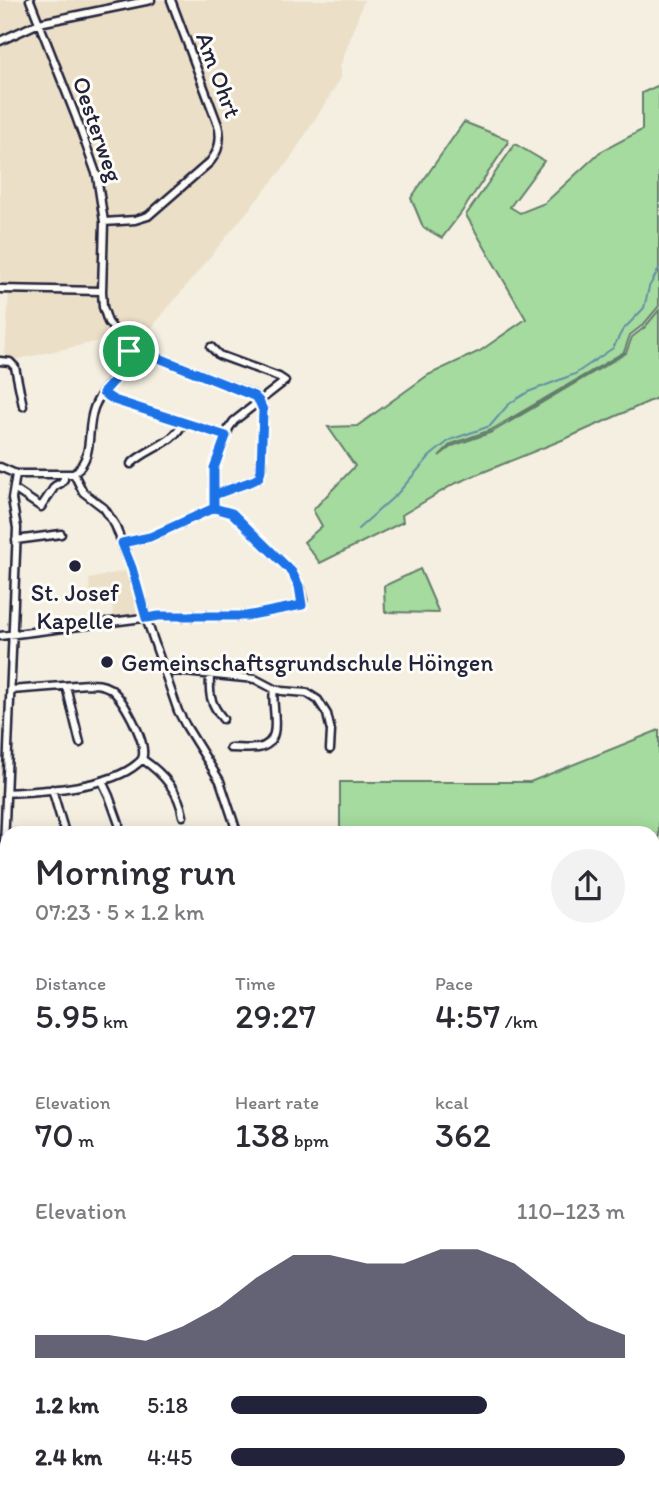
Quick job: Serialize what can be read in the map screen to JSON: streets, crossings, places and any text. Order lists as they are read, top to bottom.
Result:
{
  "streets": {
    "street": ["Am Ohrt", "Oesterweg"]
  },
  "crossings": [
    ["Am Ohrt", "Oesterweg"]
  ],
  "places": ["St. Josef Kapelle", "Gemeinschaftsgrundschule Höingen"],
  "page": {
    "heading": ["Morning run", "07:23 · 5 × 1.2 km"],
    "stats": [
      ["Distance", "5.95 km"],
      ["Time", "29:27"],
      ["Pace", "4:57 /km"],
      ["Elevation", "70 m"],
      ["Heart rate", "138 bpm"],
      ["kcal", "362"]
    ],
    "chart": ["Elevation", "110–123 m"],
    "list": [
      {
        "name": "1.2 km",
        "note": "5:18"
      },
      {
        "name": "2.4 km",
        "note": "4:45"
      }
    ]
  }
}
